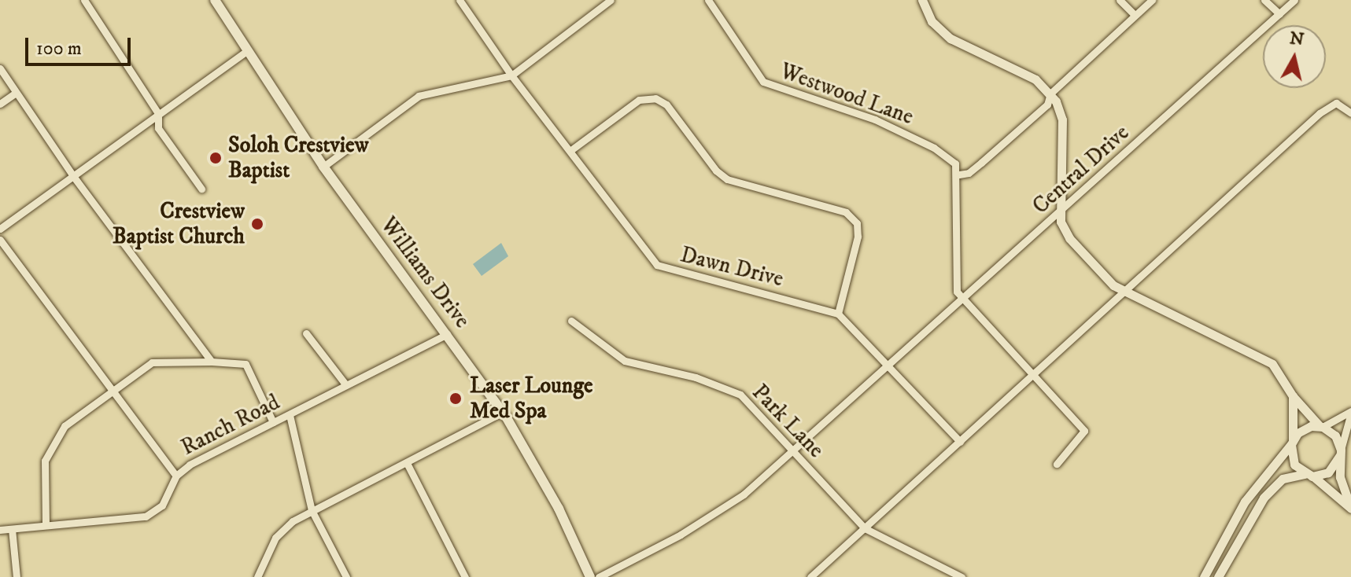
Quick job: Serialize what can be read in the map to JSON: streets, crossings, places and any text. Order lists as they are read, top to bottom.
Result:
{
  "streets": {
    "main road": ["Williams Drive"],
    "street": [
      "Westwood Lane",
      "Central Drive",
      "Dawn Drive",
      "Park Lane",
      "Ranch Road"
    ]
  },
  "crossings": [
    ["Central Drive", "Dawn Drive"],
    ["Central Drive", "Park Lane"],
    ["Williams Drive", "Ranch Road"]
  ],
  "places": ["Soloh Crestview Baptist", "Crestview Baptist Church", "Laser Lounge Med Spa"],
  "scale_bar": "100 m",
  "north": "top"
}
